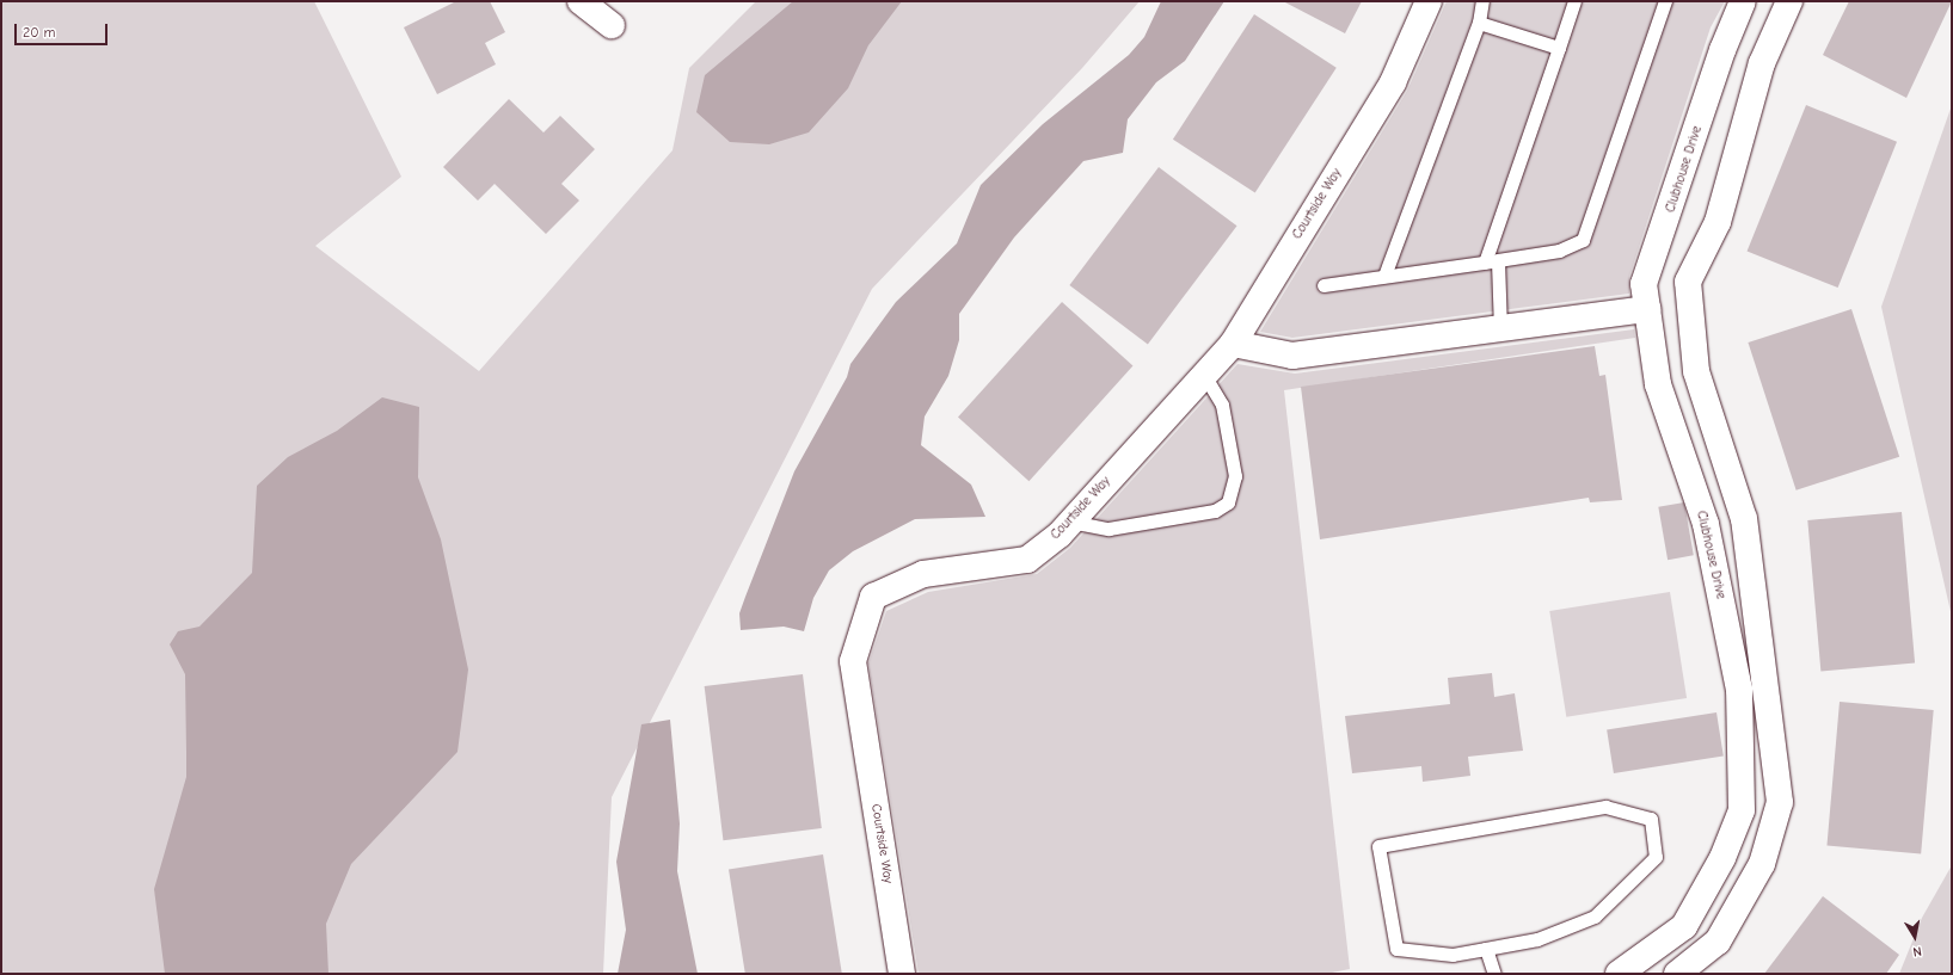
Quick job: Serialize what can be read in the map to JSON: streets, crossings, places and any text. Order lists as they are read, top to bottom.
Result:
{
  "streets": {
    "street": ["Clubhouse Drive", "Courtside Way"]
  },
  "scale_bar": "20 m",
  "north": "bottom"
}
